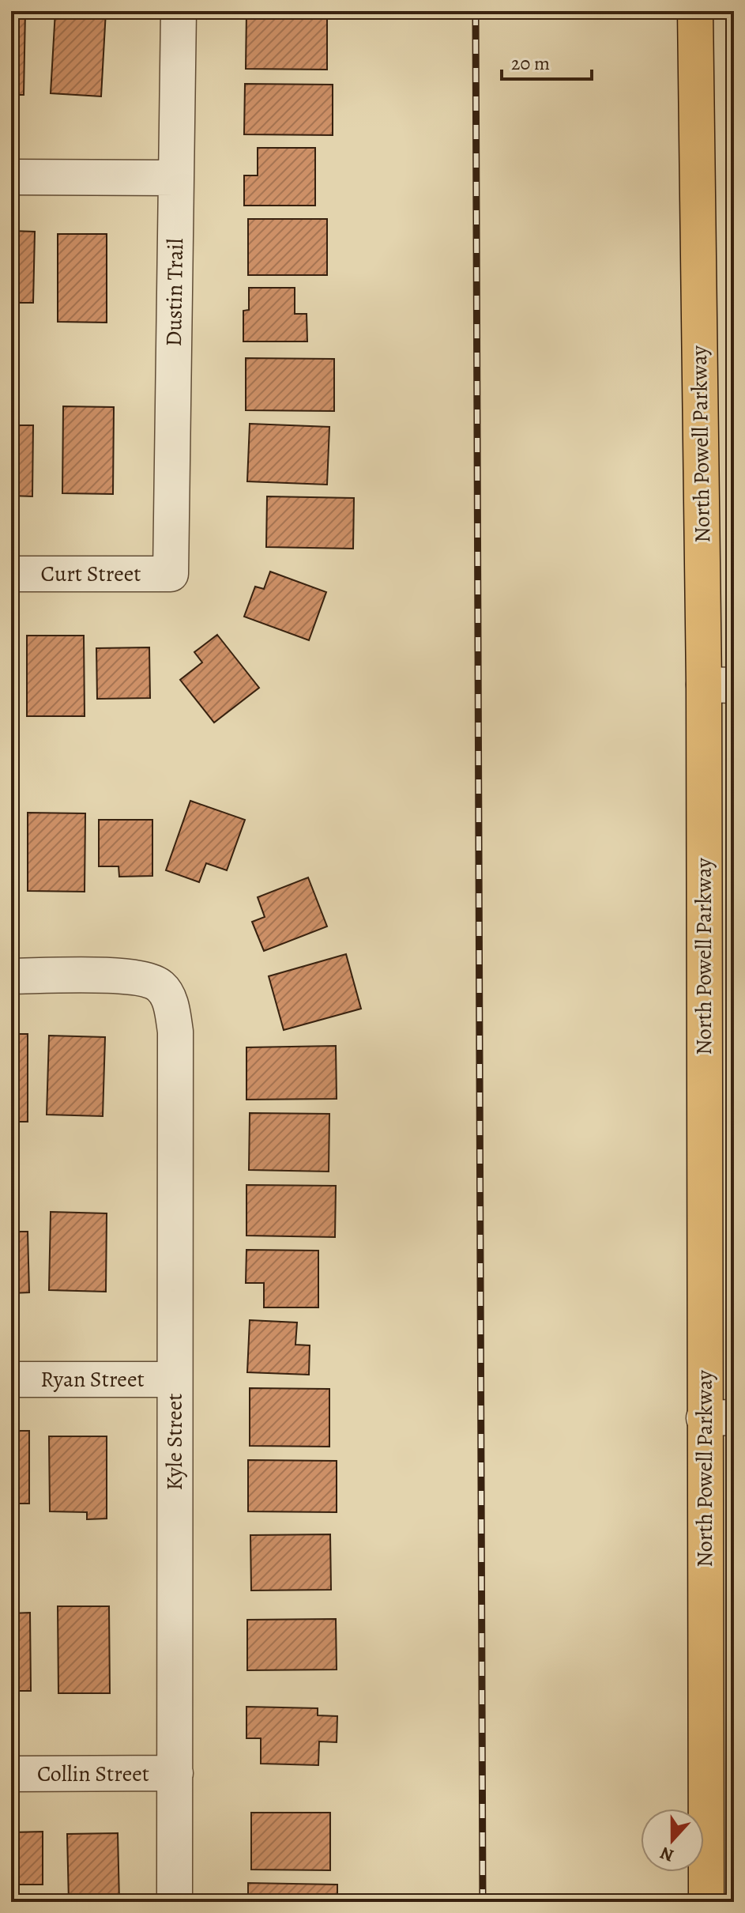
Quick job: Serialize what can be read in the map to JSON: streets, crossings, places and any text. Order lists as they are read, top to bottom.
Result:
{
  "streets": {
    "main road": ["North Powell Parkway"],
    "street": [
      "Dustin Trail",
      "Curt Street",
      "Ryan Street",
      "Kyle Street",
      "Collin Street"
    ]
  },
  "crossings": [
    ["Dustin Trail", "Curt Street"],
    ["Ryan Street", "Kyle Street"],
    ["Kyle Street", "Collin Street"]
  ],
  "scale_bar": "20 m",
  "north": "bottom"
}
